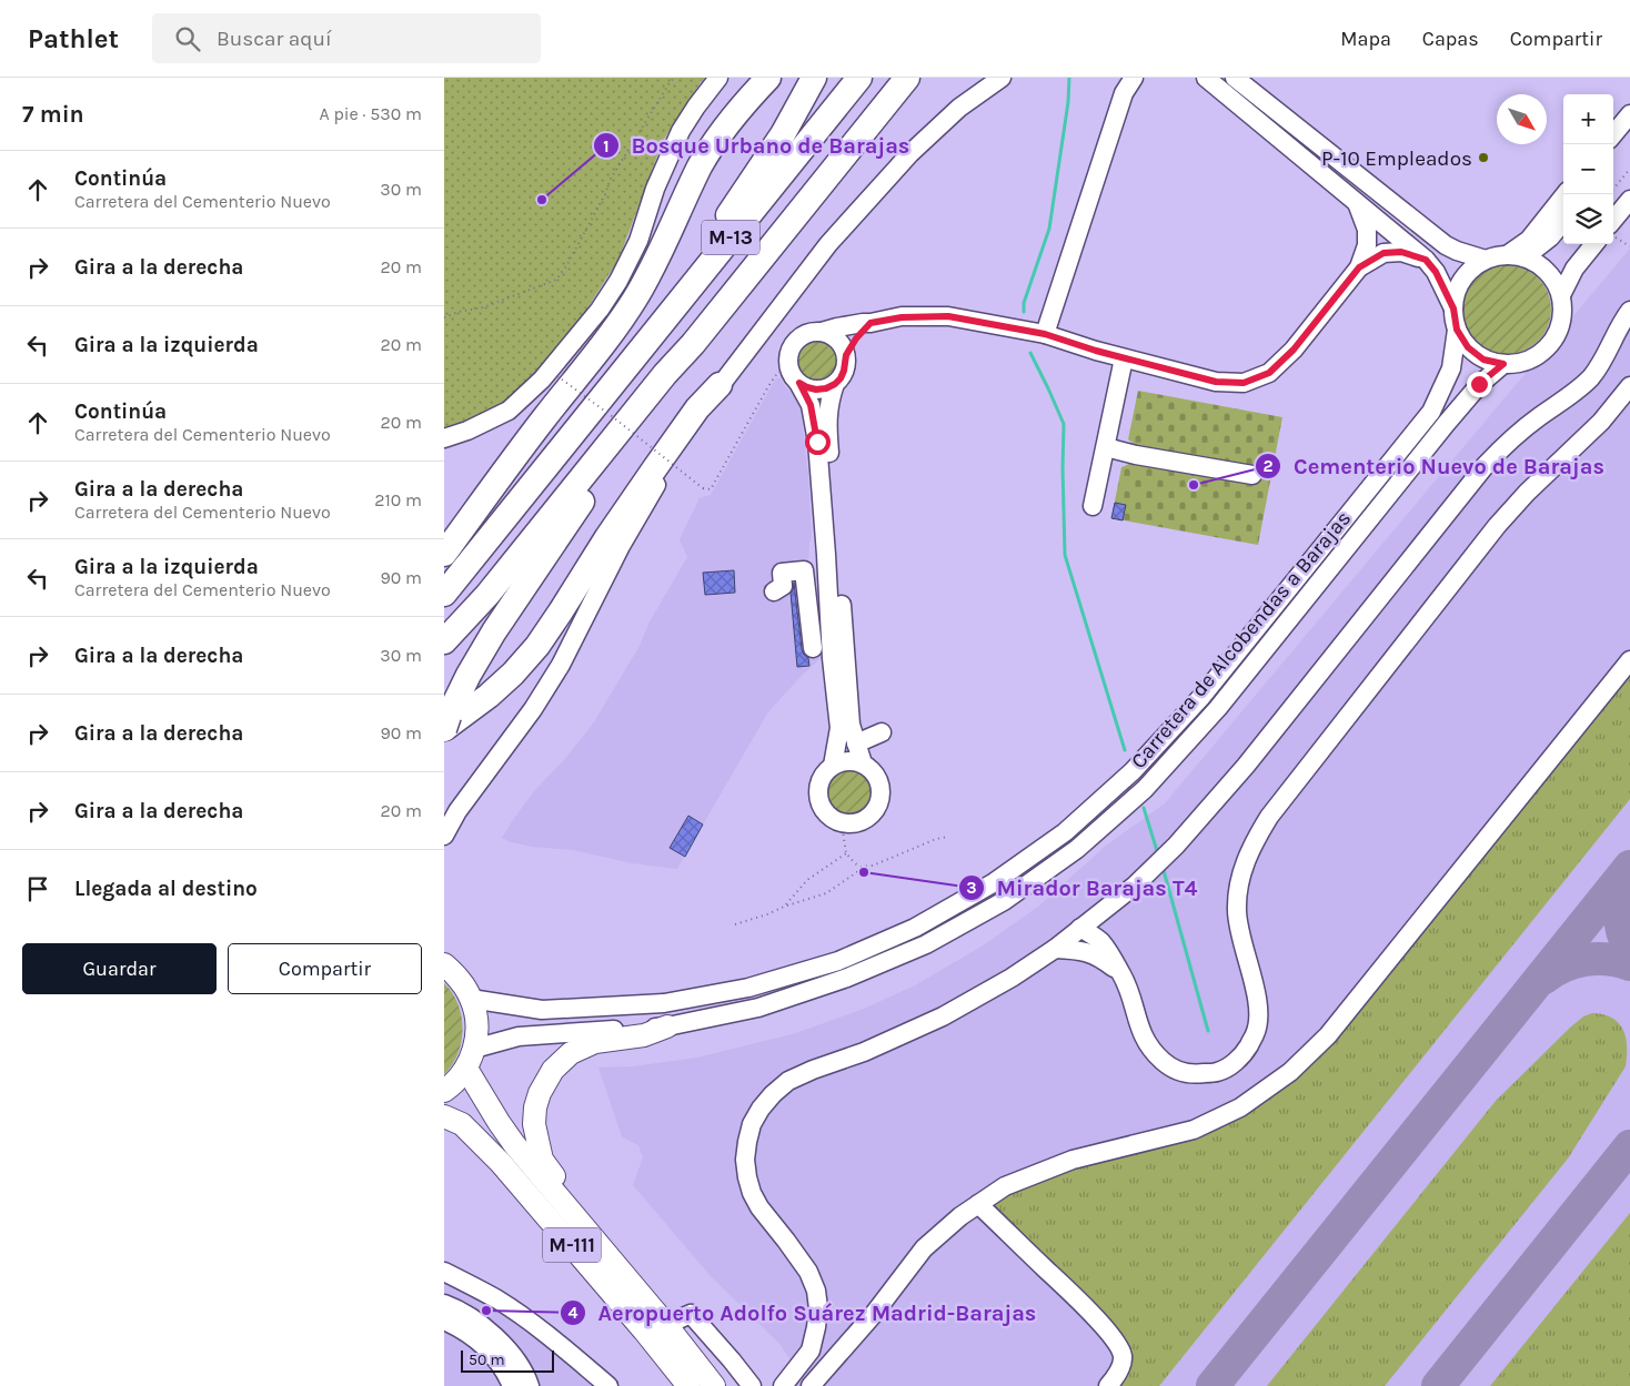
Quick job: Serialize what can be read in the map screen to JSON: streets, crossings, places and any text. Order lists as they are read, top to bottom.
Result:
{
  "streets": {
    "highway": ["M-13"],
    "main road": ["M-111"],
    "street": ["Carretera de Alcobendas a Barajas"]
  },
  "crossings": [
    ["Carretera de Alcobendas a Barajas", "M-111"]
  ],
  "places": [
    "P-10 Empleados",
    "Bosque Urbano de Barajas",
    "Cementerio Nuevo de Barajas",
    "Mirador Barajas T4",
    "Aeropuerto Adolfo Suárez Madrid-Barajas"
  ],
  "scale_bar": "50 m",
  "north": "bottom right",
  "page": {
    "header": "Pathlet",
    "search": "Buscar aquí",
    "nav": ["Mapa", "Capas", "Compartir"],
    "heading": ["7 min", "A pie · 530 m"],
    "map_buttons": ["+", "−"],
    "list": [
      ["Continúa", "Carretera del Cementerio Nuevo", "30 m"],
      ["Gira a la derecha", "20 m"],
      ["Gira a la izquierda", "20 m"],
      ["Continúa", "Carretera del Cementerio Nuevo", "20 m"],
      ["Gira a la derecha", "Carretera del Cementerio Nuevo", "210 m"],
      ["Gira a la izquierda", "Carretera del Cementerio Nuevo", "90 m"],
      ["Gira a la derecha", "30 m"],
      ["Gira a la derecha", "90 m"],
      ["Gira a la derecha", "20 m"],
      "Llegada al destino"
    ],
    "buttons": ["Guardar", "Compartir"],
    "scale": "50 m"
  }
}
